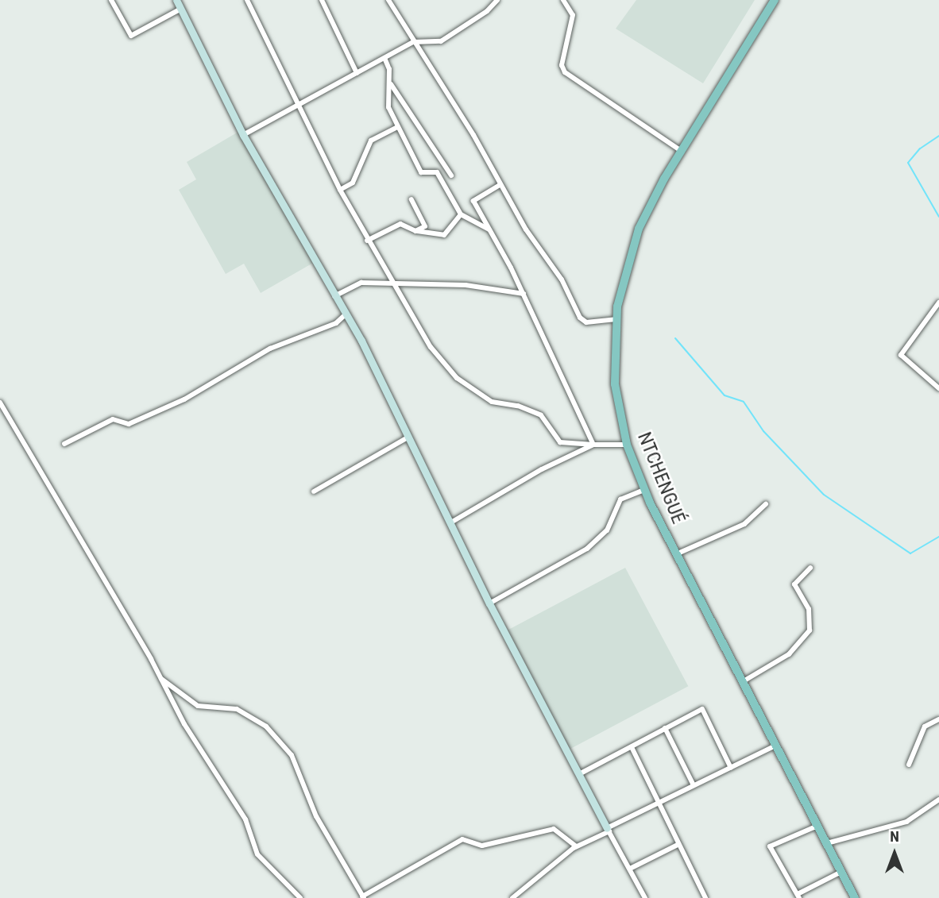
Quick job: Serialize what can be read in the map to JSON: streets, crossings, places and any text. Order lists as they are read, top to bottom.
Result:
{
  "streets": {
    "main road": ["NTCHENGUÉ"]
  },
  "north": "top"
}
